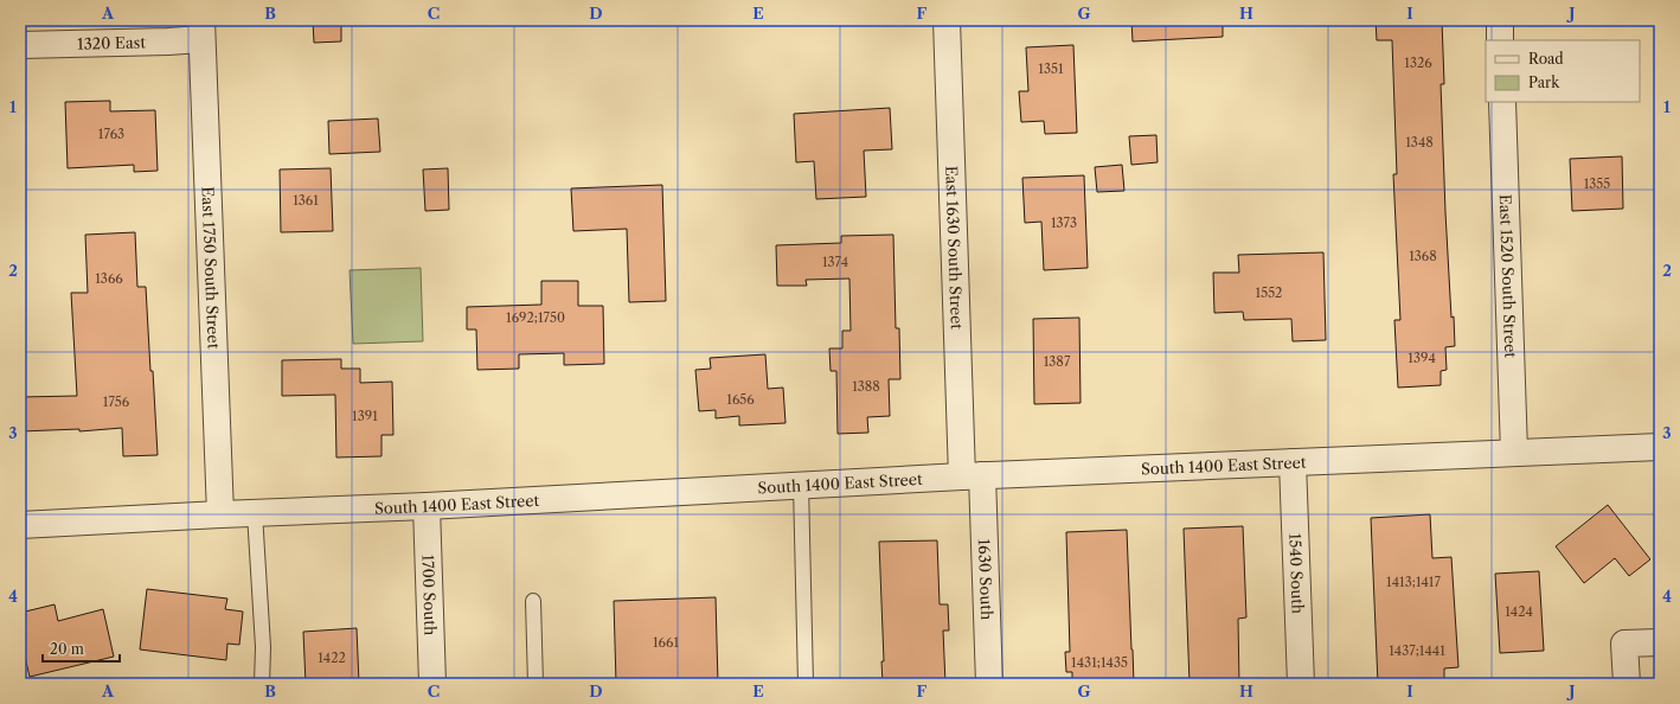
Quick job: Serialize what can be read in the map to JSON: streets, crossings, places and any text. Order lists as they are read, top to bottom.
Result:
{
  "streets": {
    "street": [
      "1320 East",
      "East 1630 South Street",
      "East 1750 South Street",
      "East 1520 South Street",
      "South 1400 East Street",
      "1540 South",
      "1630 South",
      "1700 South"
    ]
  },
  "crossings": [
    ["1320 East", "East 1750 South Street"],
    ["East 1630 South Street", "South 1400 East Street"],
    ["East 1630 South Street", "1630 South"],
    ["East 1750 South Street", "South 1400 East Street"],
    ["East 1520 South Street", "South 1400 East Street"],
    ["South 1400 East Street", "1540 South"],
    ["South 1400 East Street", "1630 South"],
    ["South 1400 East Street", "1700 South"]
  ],
  "house_numbers": [
    "1326",
    "1351",
    "1763",
    "1348",
    "1355",
    "1361",
    "1373",
    "1368",
    "1374",
    "1366",
    "1552",
    "1692;1750",
    "1394",
    "1387",
    "1388",
    "1656",
    "1756",
    "1391",
    "1413;1417",
    "1424",
    "1661",
    "1437;1441",
    "1422",
    "1431;1435"
  ],
  "legend": ["Road", "Park"],
  "scale_bar": "20 m",
  "grid": {
    "columns": [
      "A",
      "B",
      "C",
      "D",
      "E",
      "F",
      "G",
      "H",
      "I",
      "J"
    ],
    "rows": [
      "1",
      "2",
      "3",
      "4"
    ]
  }
}
